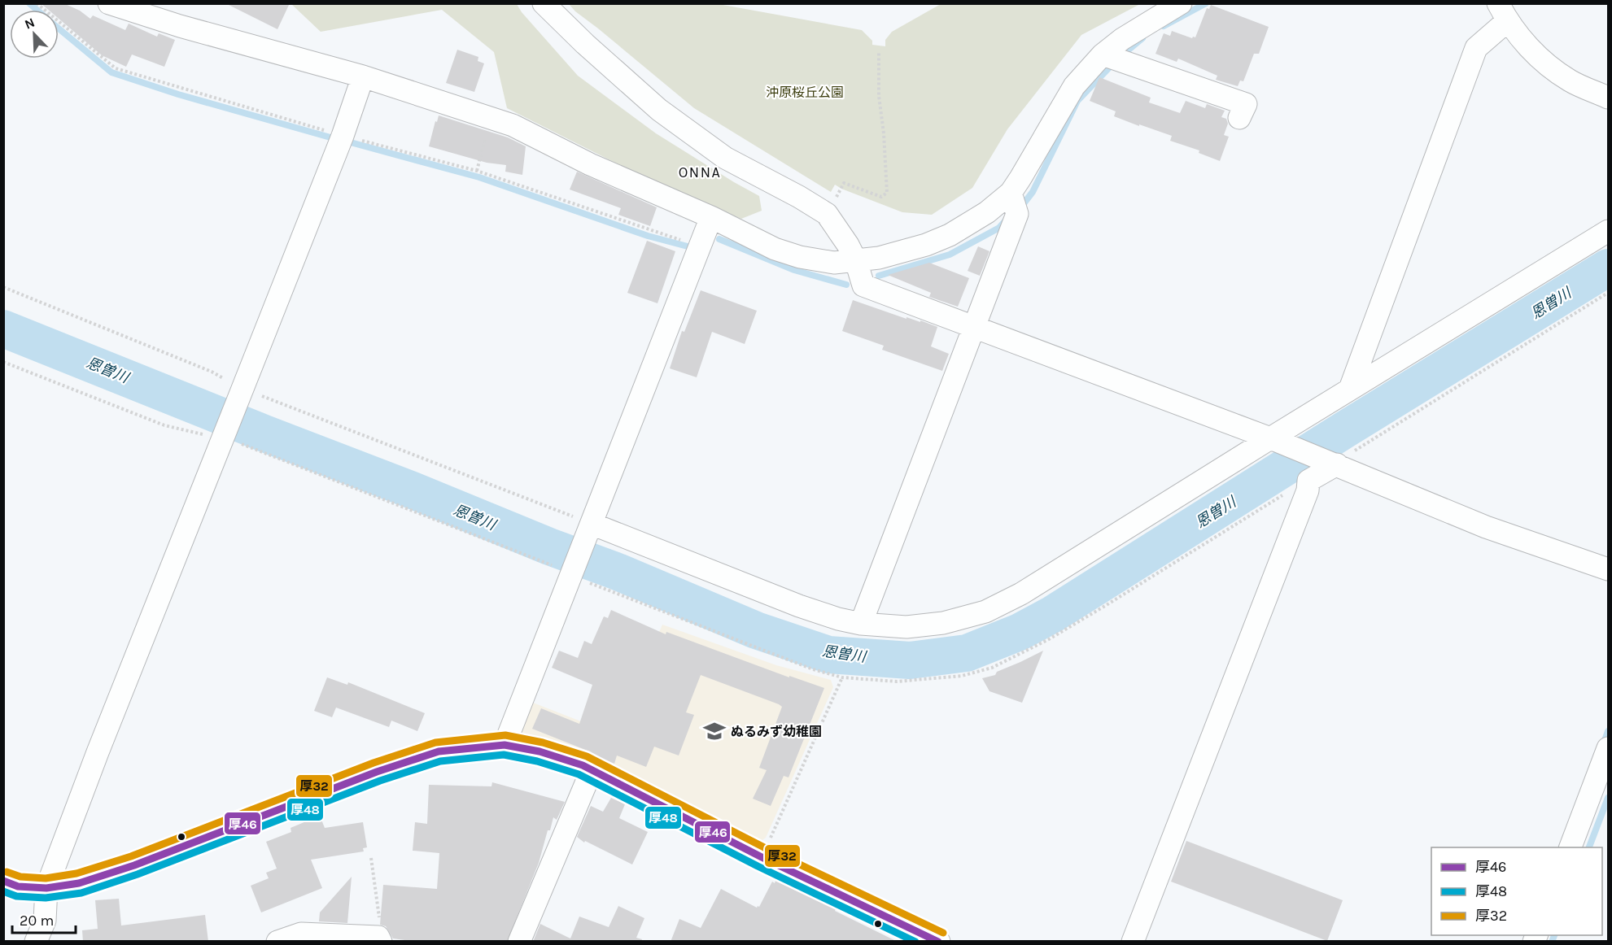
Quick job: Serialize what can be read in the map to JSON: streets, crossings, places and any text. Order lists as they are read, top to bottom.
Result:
{
  "districts": ["ONNA"],
  "water": ["恩曽川"],
  "parks": ["沖原桜丘公園"],
  "places": {
    "school or university": ["ぬるみず幼稚園"]
  },
  "lines": ["transit line 厚32", "transit line 厚46", "transit line 厚48"],
  "legend": ["厚46", "厚48", "厚32"],
  "scale_bar": "20 m",
  "north": "top left"
}
